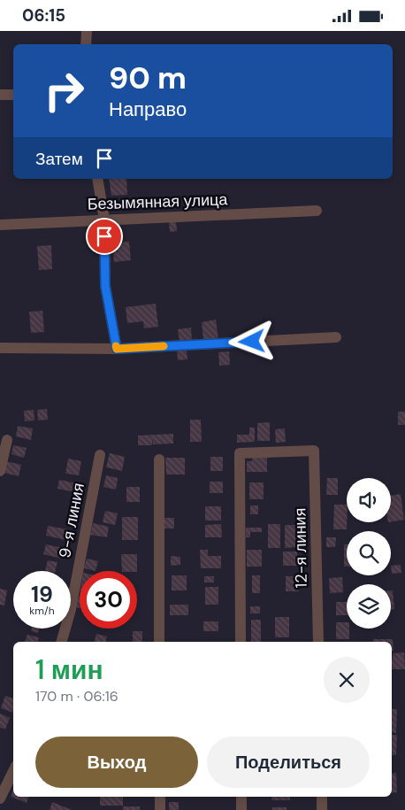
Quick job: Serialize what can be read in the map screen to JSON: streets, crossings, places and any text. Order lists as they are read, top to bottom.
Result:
{
  "streets": {
    "street": ["Безымянная улица", "9-я линия", "12-я линия"]
  },
  "page": {
    "status": "06:15",
    "turn": ["90 m", "Направо"],
    "then": "Затем",
    "speed": "19 km/h",
    "limit": "30",
    "heading": ["1 мин", "170 m · 06:16"],
    "buttons": ["Выход", "Поделиться"]
  }
}
